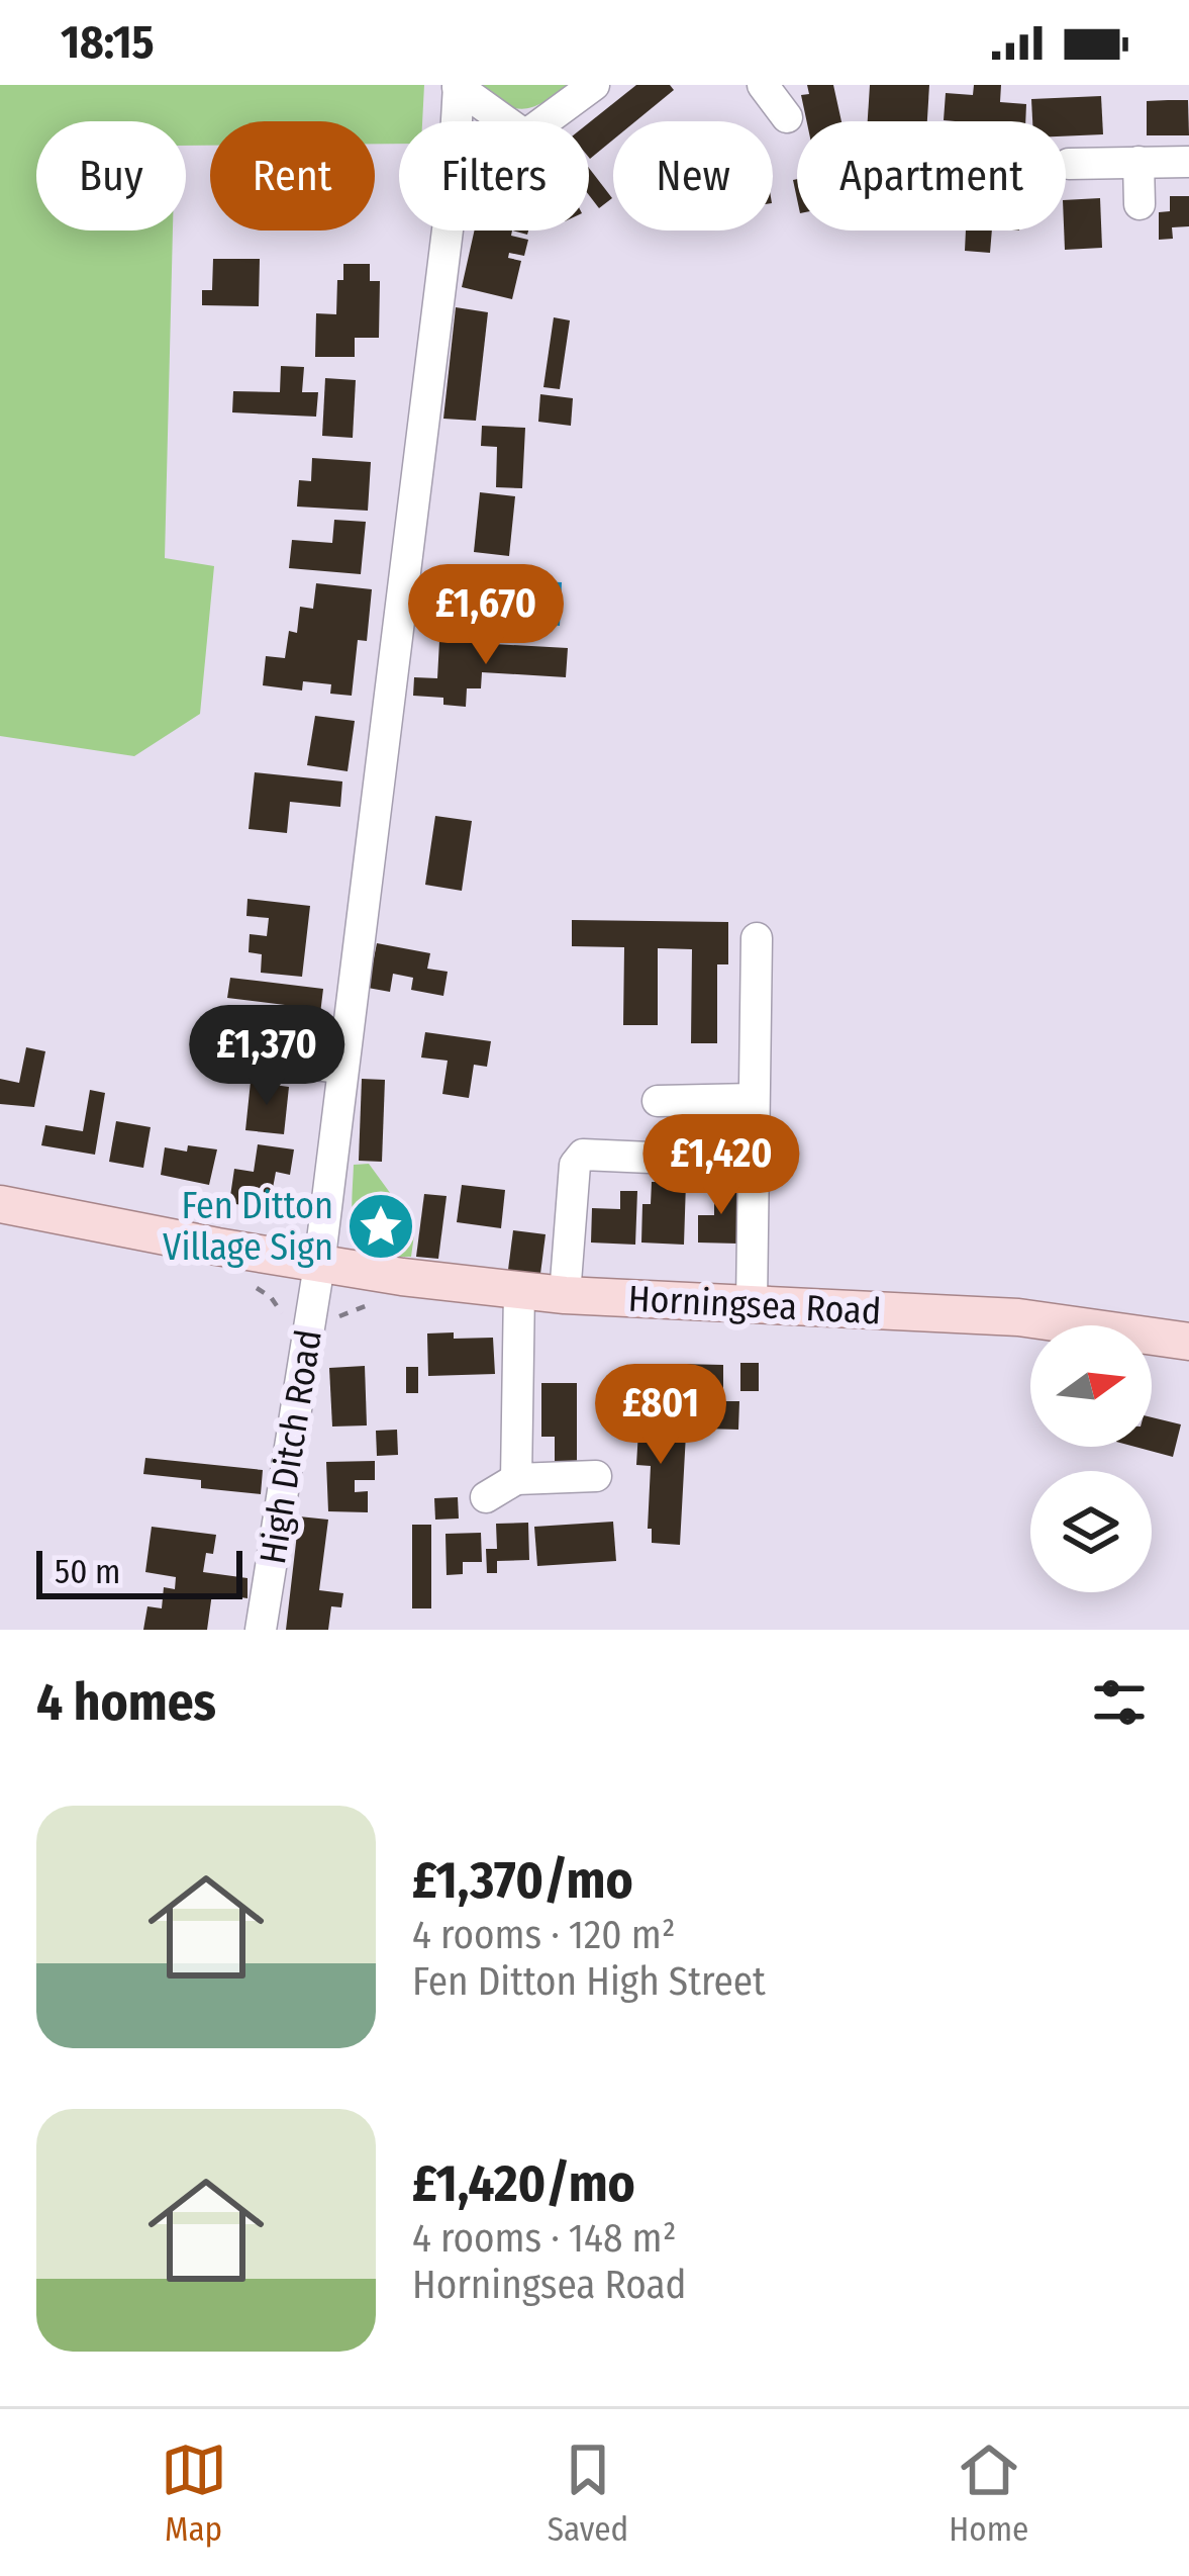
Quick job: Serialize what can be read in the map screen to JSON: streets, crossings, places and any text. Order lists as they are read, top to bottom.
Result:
{
  "streets": {
    "main road": ["Horningsea Road"],
    "street": ["High Ditch Road"]
  },
  "crossings": [
    ["Horningsea Road", "High Ditch Road"]
  ],
  "places": {
    "place": ["Fen Ditton Village Sign"]
  },
  "scale_bar": "50 m",
  "north": "right",
  "page": {
    "status": "18:15",
    "chip": [
      "Buy",
      "Rent",
      "Filters",
      "New",
      "Apartment"
    ],
    "price": [
      "£1,670",
      "£1,370",
      "£1,420",
      "£801"
    ],
    "scale": "50 m",
    "heading": "4 homes",
    "list": [
      {
        "name": "£1,370/mo",
        "note": "4 rooms · 120 m² · Fen Ditton High Street"
      },
      {
        "name": "£1,420/mo",
        "note": "4 rooms · 148 m² · Horningsea Road"
      }
    ],
    "tabs": ["Map", "Saved", "Home"]
  }
}
